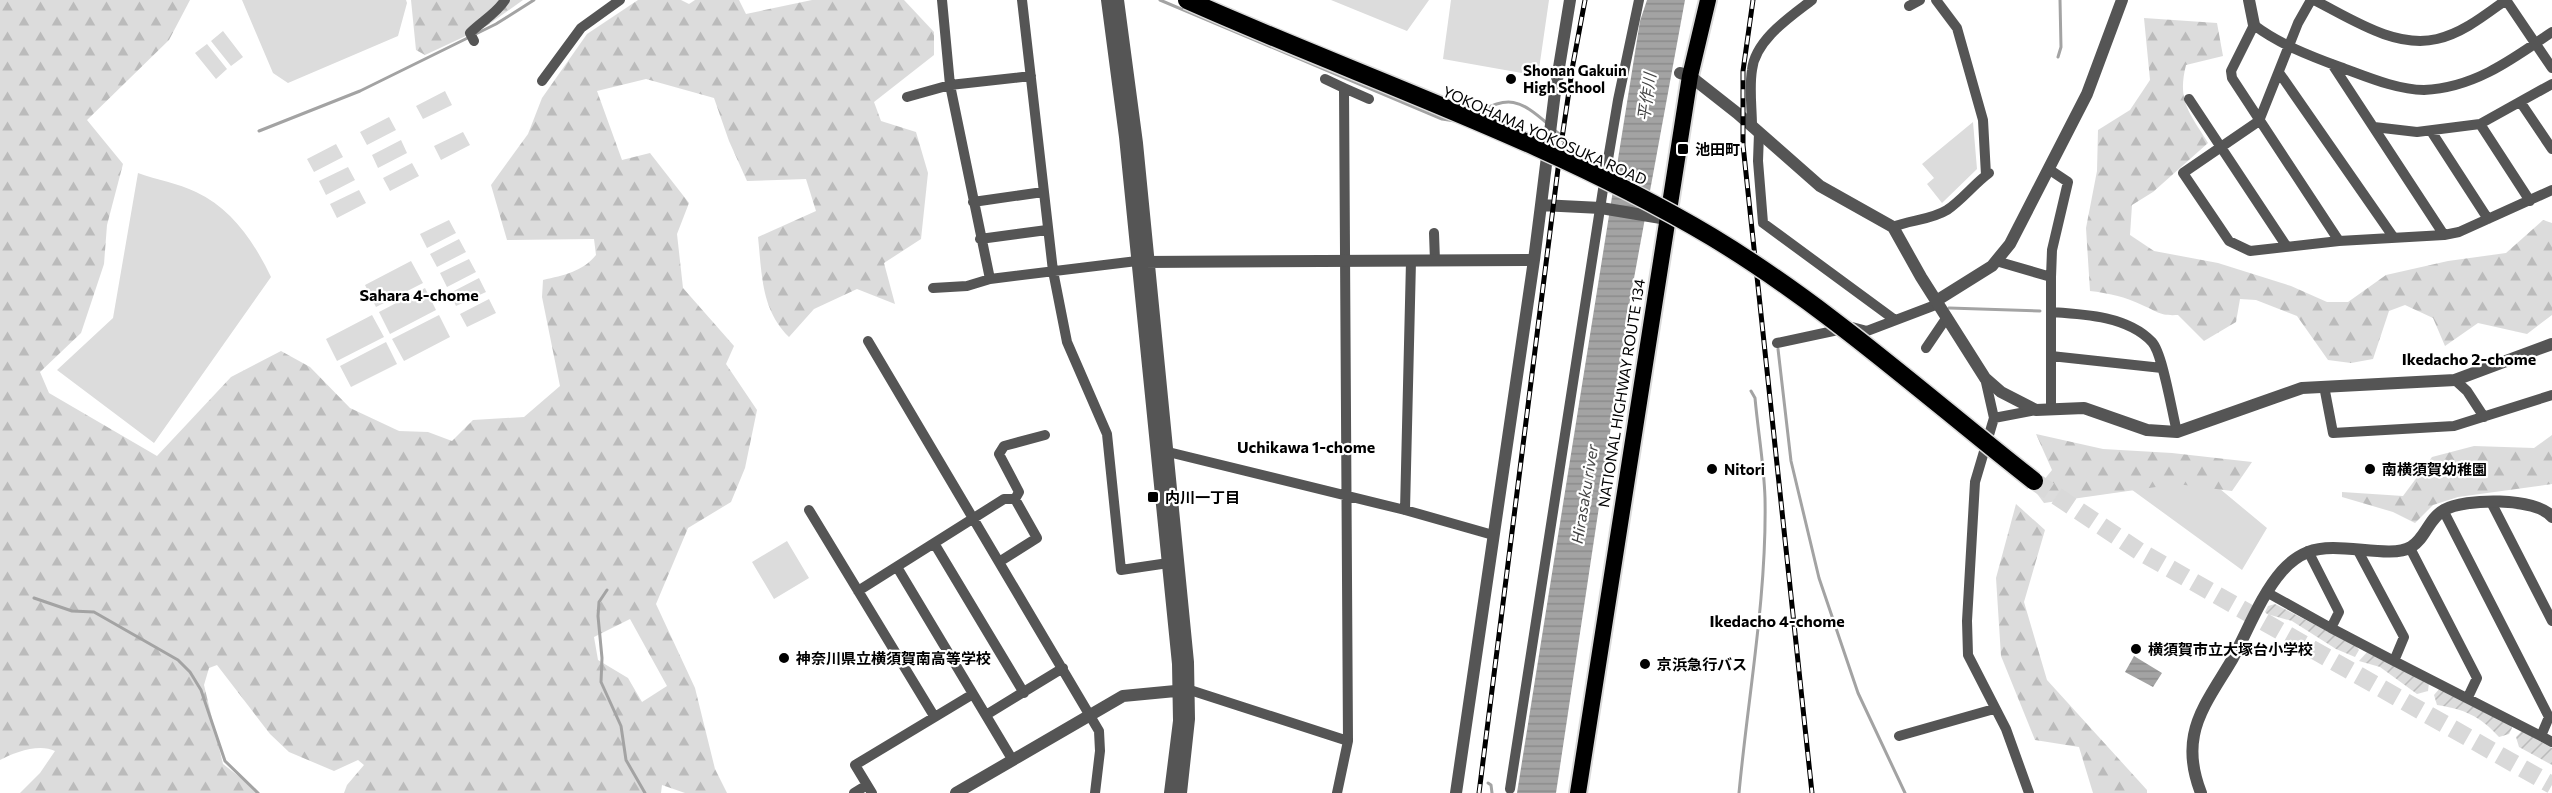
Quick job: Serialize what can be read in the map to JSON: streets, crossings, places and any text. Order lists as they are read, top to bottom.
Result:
{
  "streets": {
    "highway": ["YOKOHAMA YOKOSUKA ROAD", "NATIONAL HIGHWAY ROUTE 134"]
  },
  "districts": [
    "Sahara 4-chome",
    "Ikedacho 2-chome",
    "Uchikawa 1-chome",
    "Ikedacho 4-chome"
  ],
  "water": ["平作川", "Hirasaku river"],
  "places": {
    "other": [
      "Shonan Gakuin High School",
      "Nitori",
      "南横須賀幼稚園",
      "横須賀市立大塚台小学校",
      "神奈川県立横須賀南高等学校",
      "京浜急行バス"
    ],
    "transit": ["池田町", "内川一丁目"]
  }
}
